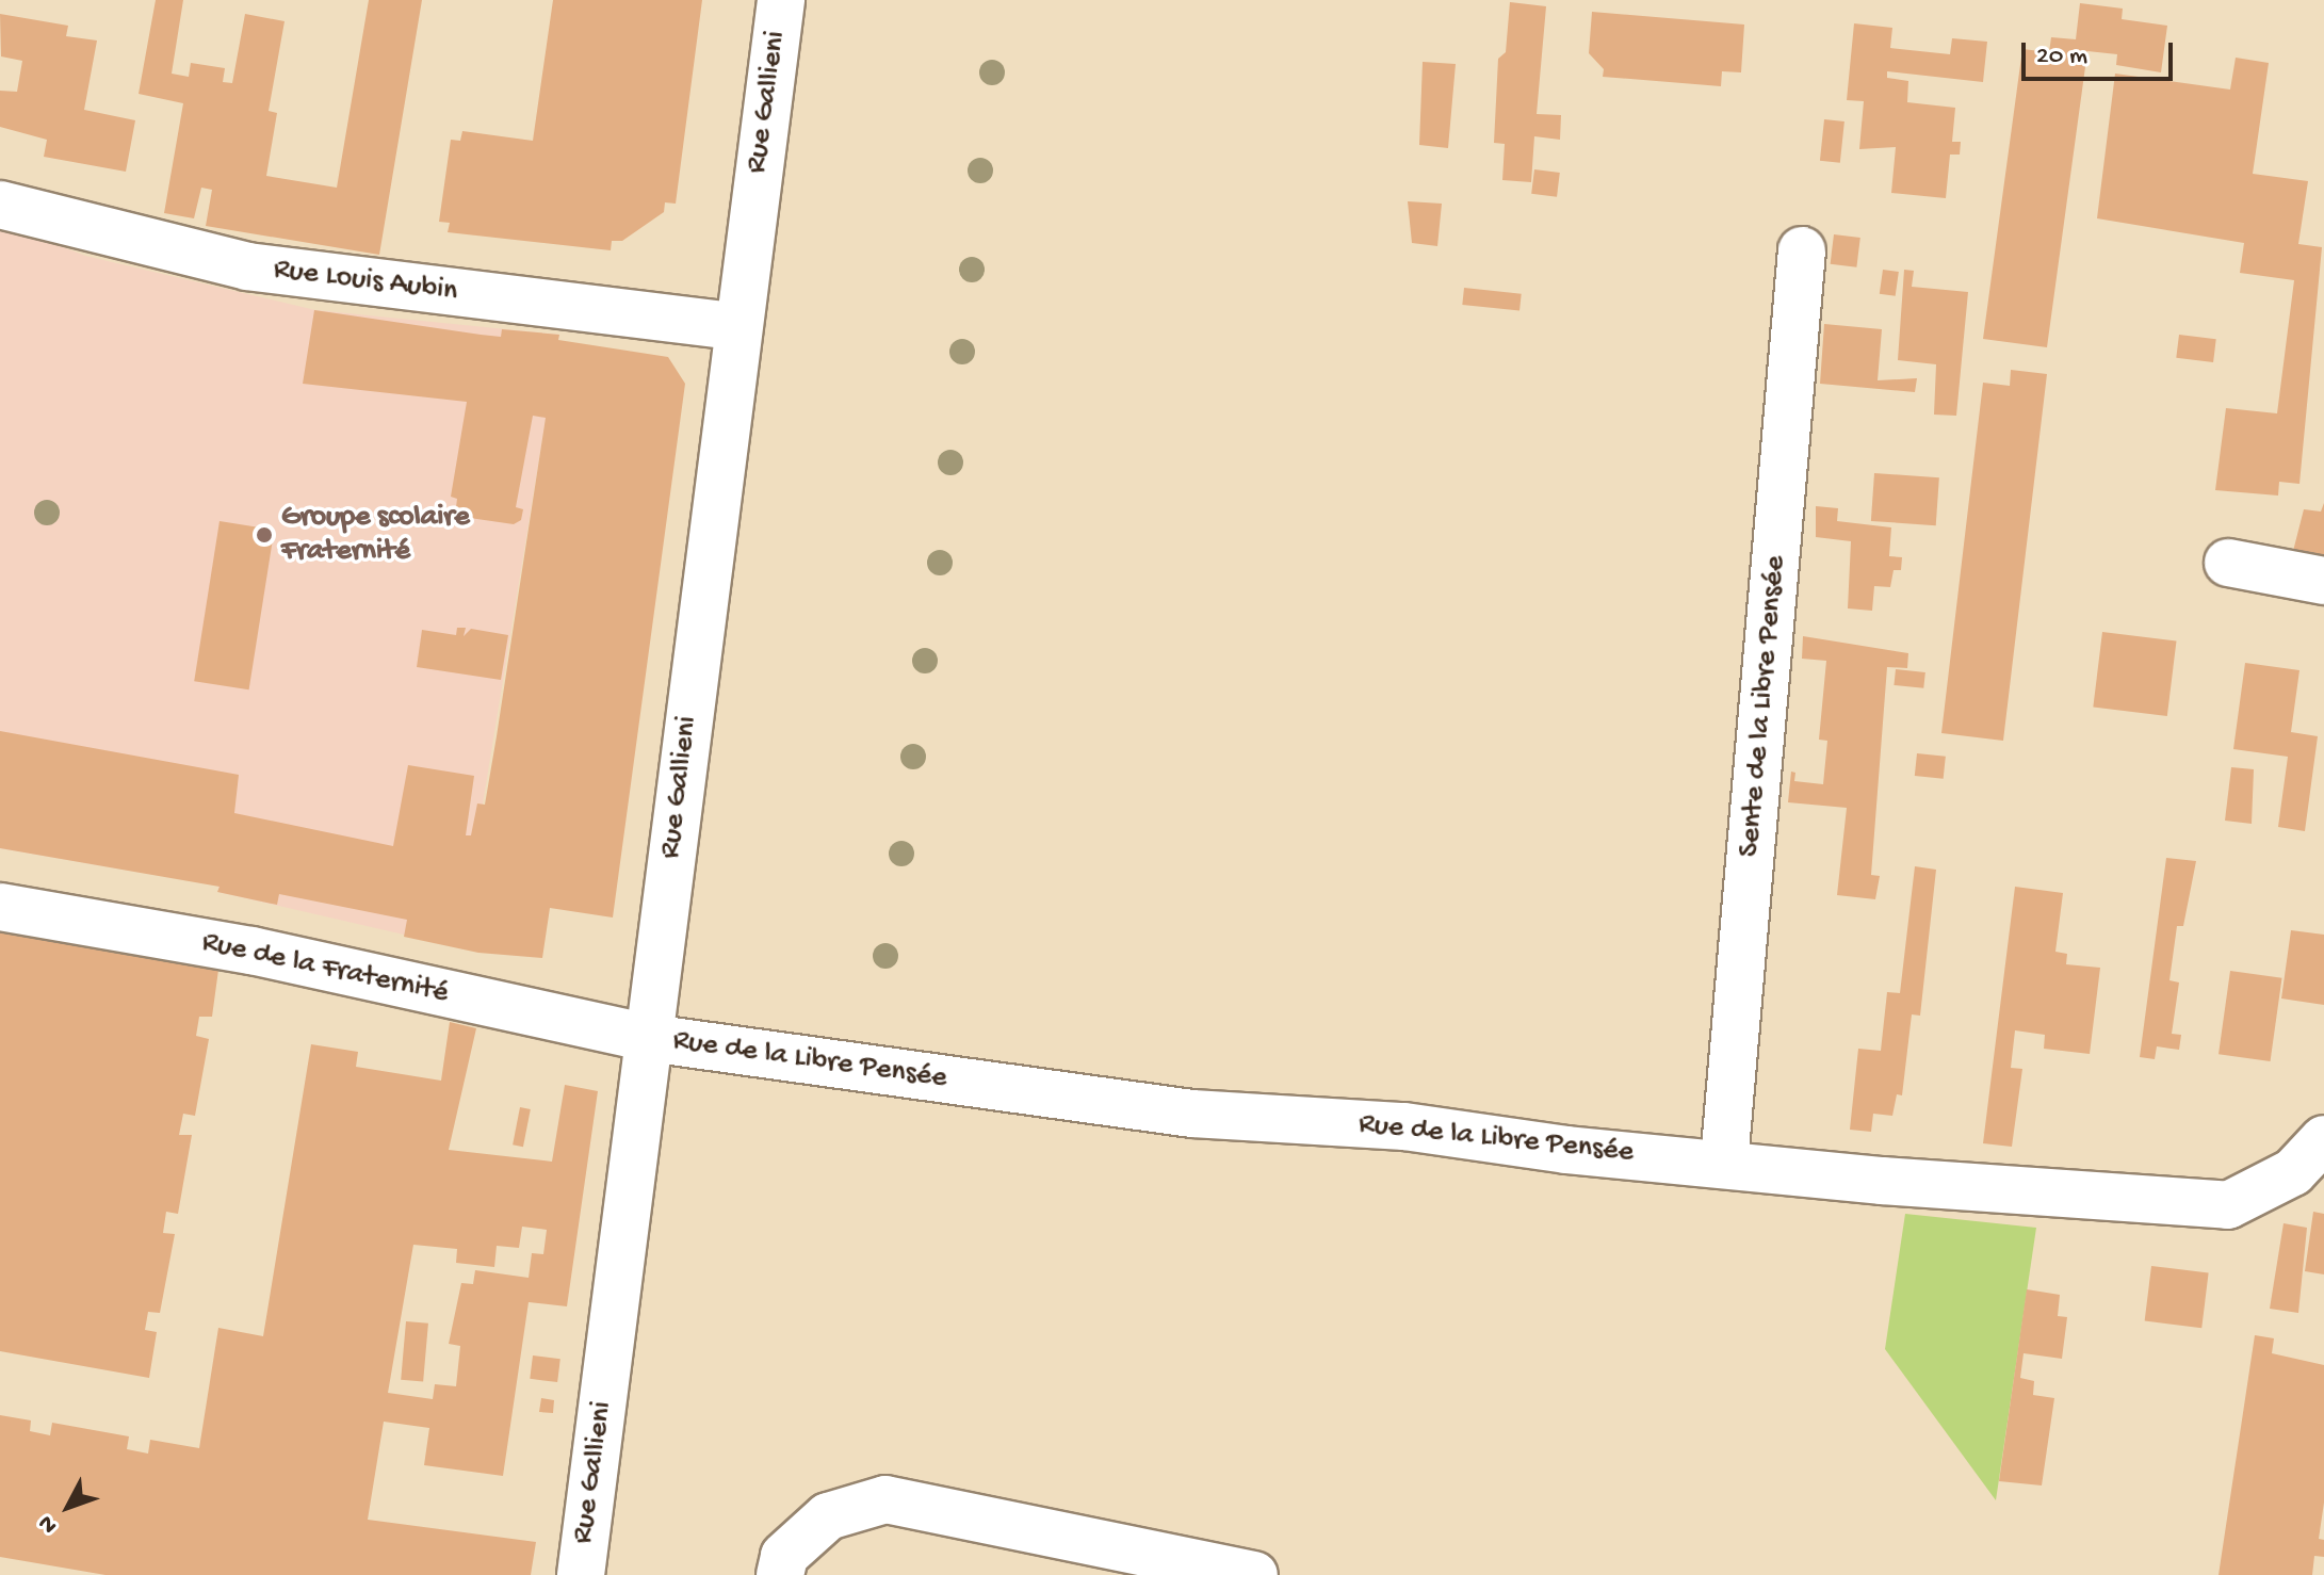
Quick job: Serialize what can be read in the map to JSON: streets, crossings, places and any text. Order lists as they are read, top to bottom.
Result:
{
  "streets": {
    "street": [
      "Rue Gallieni",
      "Rue Louis Aubin",
      "Sente de la Libre Pensée",
      "Rue de la Fraternité",
      "Rue de la Libre Pensée"
    ]
  },
  "crossings": [
    ["Rue Gallieni", "Rue Louis Aubin"],
    ["Rue Gallieni", "Rue de la Fraternité"],
    ["Rue Gallieni", "Rue de la Libre Pensée"],
    ["Sente de la Libre Pensée", "Rue de la Libre Pensée"],
    ["Rue de la Fraternité", "Rue de la Libre Pensée"]
  ],
  "places": ["Groupe scolaire Fraternité"],
  "scale_bar": "20 m",
  "north": "bottom left"
}
